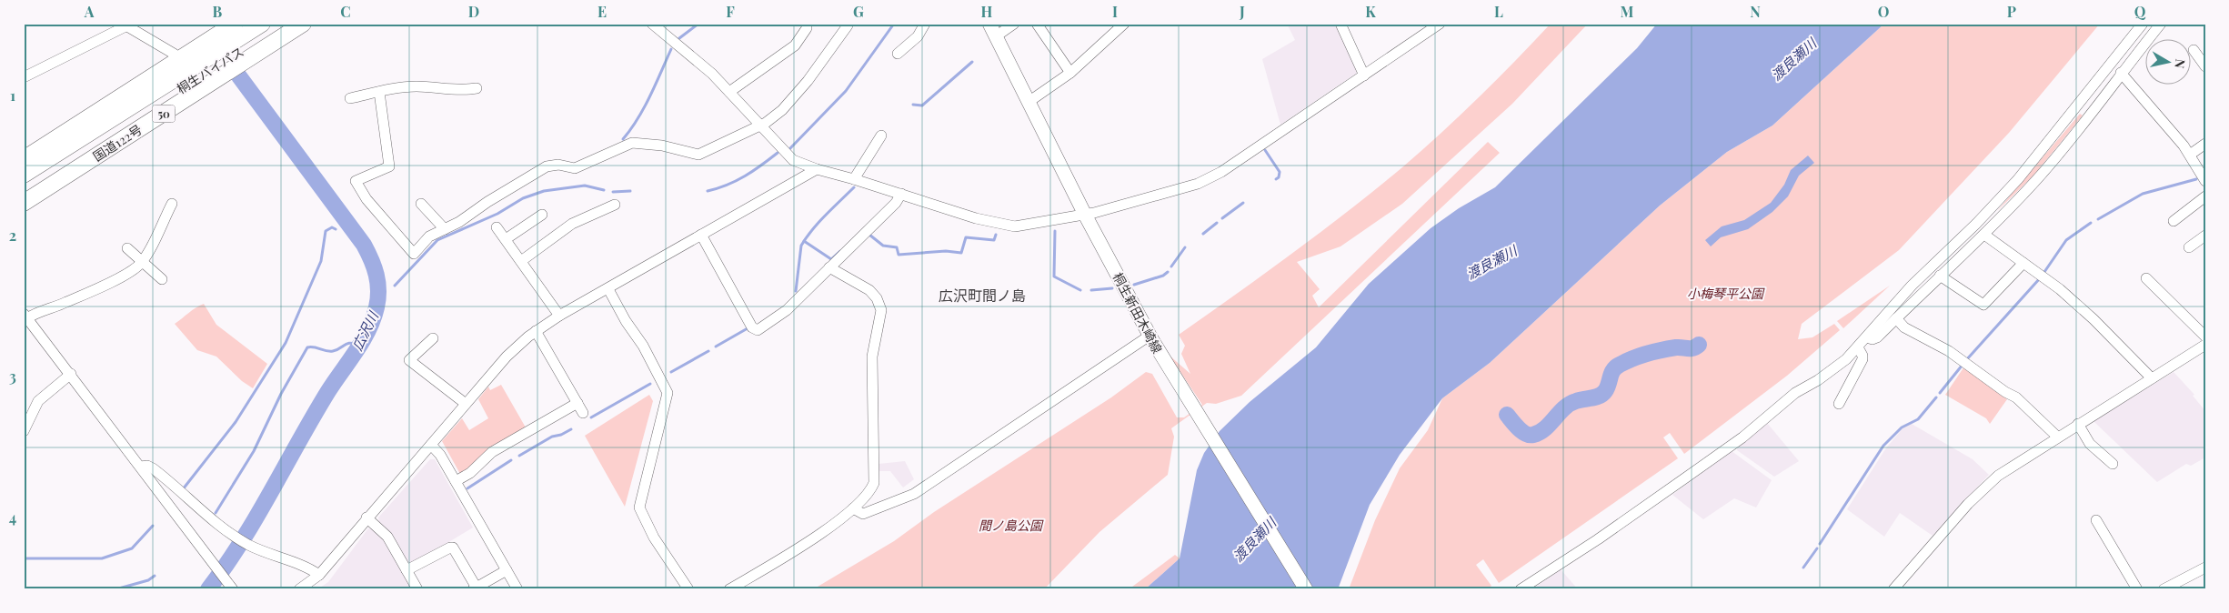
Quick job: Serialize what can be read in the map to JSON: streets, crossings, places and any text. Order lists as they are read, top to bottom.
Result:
{
  "streets": {
    "highway": ["桐生バイパス", "50", "国道122号"],
    "main road": ["桐生新田木崎線"]
  },
  "districts": ["広沢町間ノ島"],
  "water": ["渡良瀬川", "広沢川"],
  "parks": ["小梅琴平公園", "間ノ島公園"],
  "north": "right",
  "grid": {
    "columns": [
      "A",
      "B",
      "C",
      "D",
      "E",
      "F",
      "G",
      "H",
      "I",
      "J",
      "K",
      "L",
      "M",
      "N",
      "O",
      "P",
      "Q"
    ],
    "rows": [
      "1",
      "2",
      "3",
      "4"
    ]
  }
}
